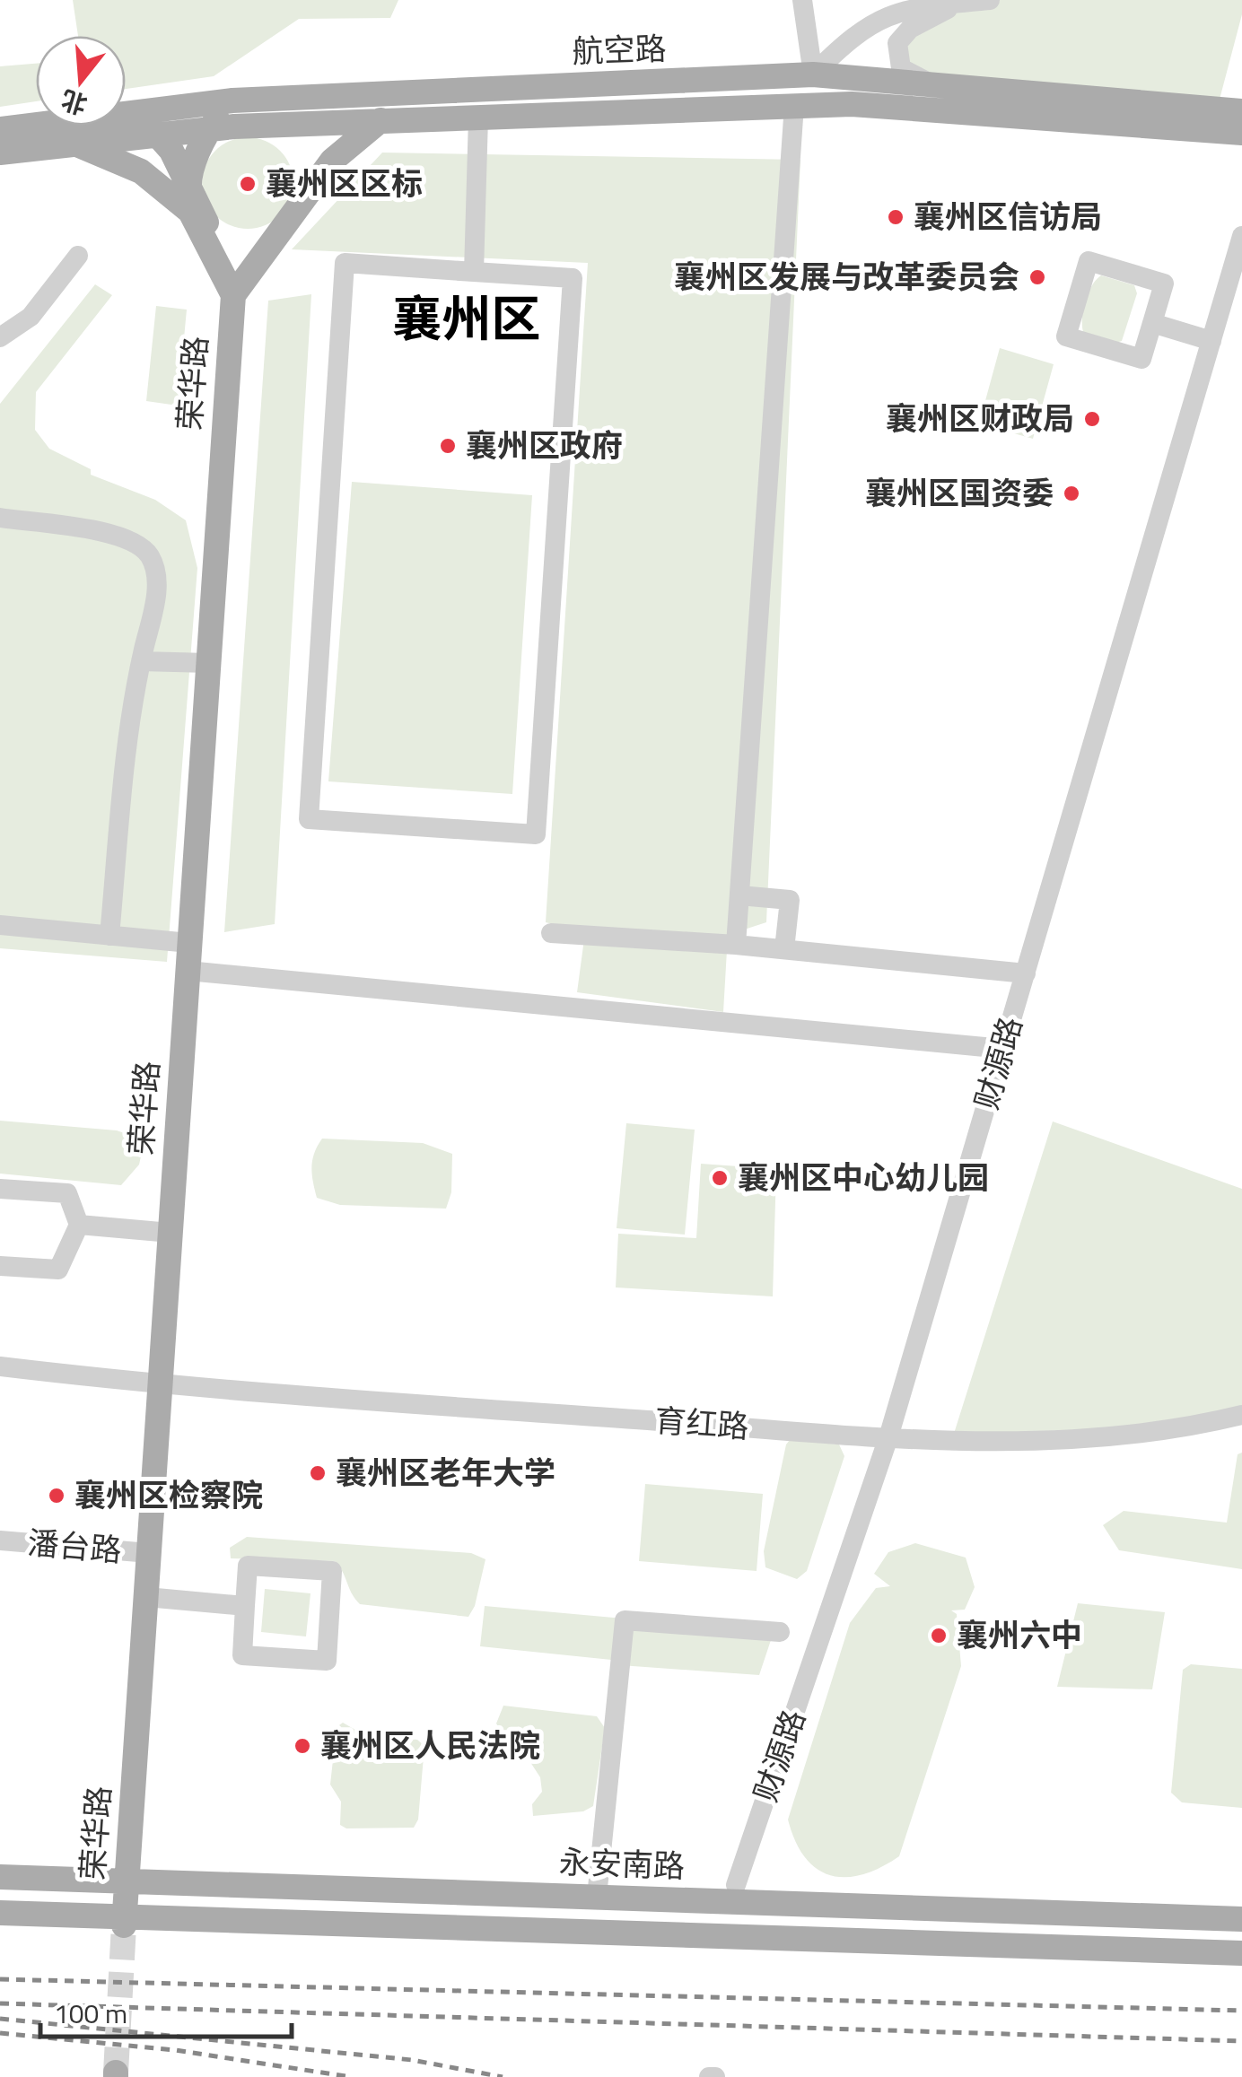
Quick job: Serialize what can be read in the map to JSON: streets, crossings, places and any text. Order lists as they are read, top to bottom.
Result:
{
  "streets": {
    "main road": ["航空路", "荣华路", "永安南路"],
    "street": ["财源路", "育红路", "潘台路"]
  },
  "crossings": [
    ["航空路", "荣华路"],
    ["荣华路", "育红路"],
    ["荣华路", "潘台路"],
    ["荣华路", "永安南路"],
    ["财源路", "育红路"]
  ],
  "districts": ["襄州区"],
  "places": [
    "襄州区区标",
    "襄州区信访局",
    "襄州区发展与改革委员会",
    "襄州区财政局",
    "襄州区政府",
    "襄州区国资委",
    "襄州区中心幼儿园",
    "襄州区老年大学",
    "襄州区检察院",
    "襄州六中",
    "襄州区人民法院"
  ],
  "scale_bar": "100 m",
  "north": "bottom"
}
